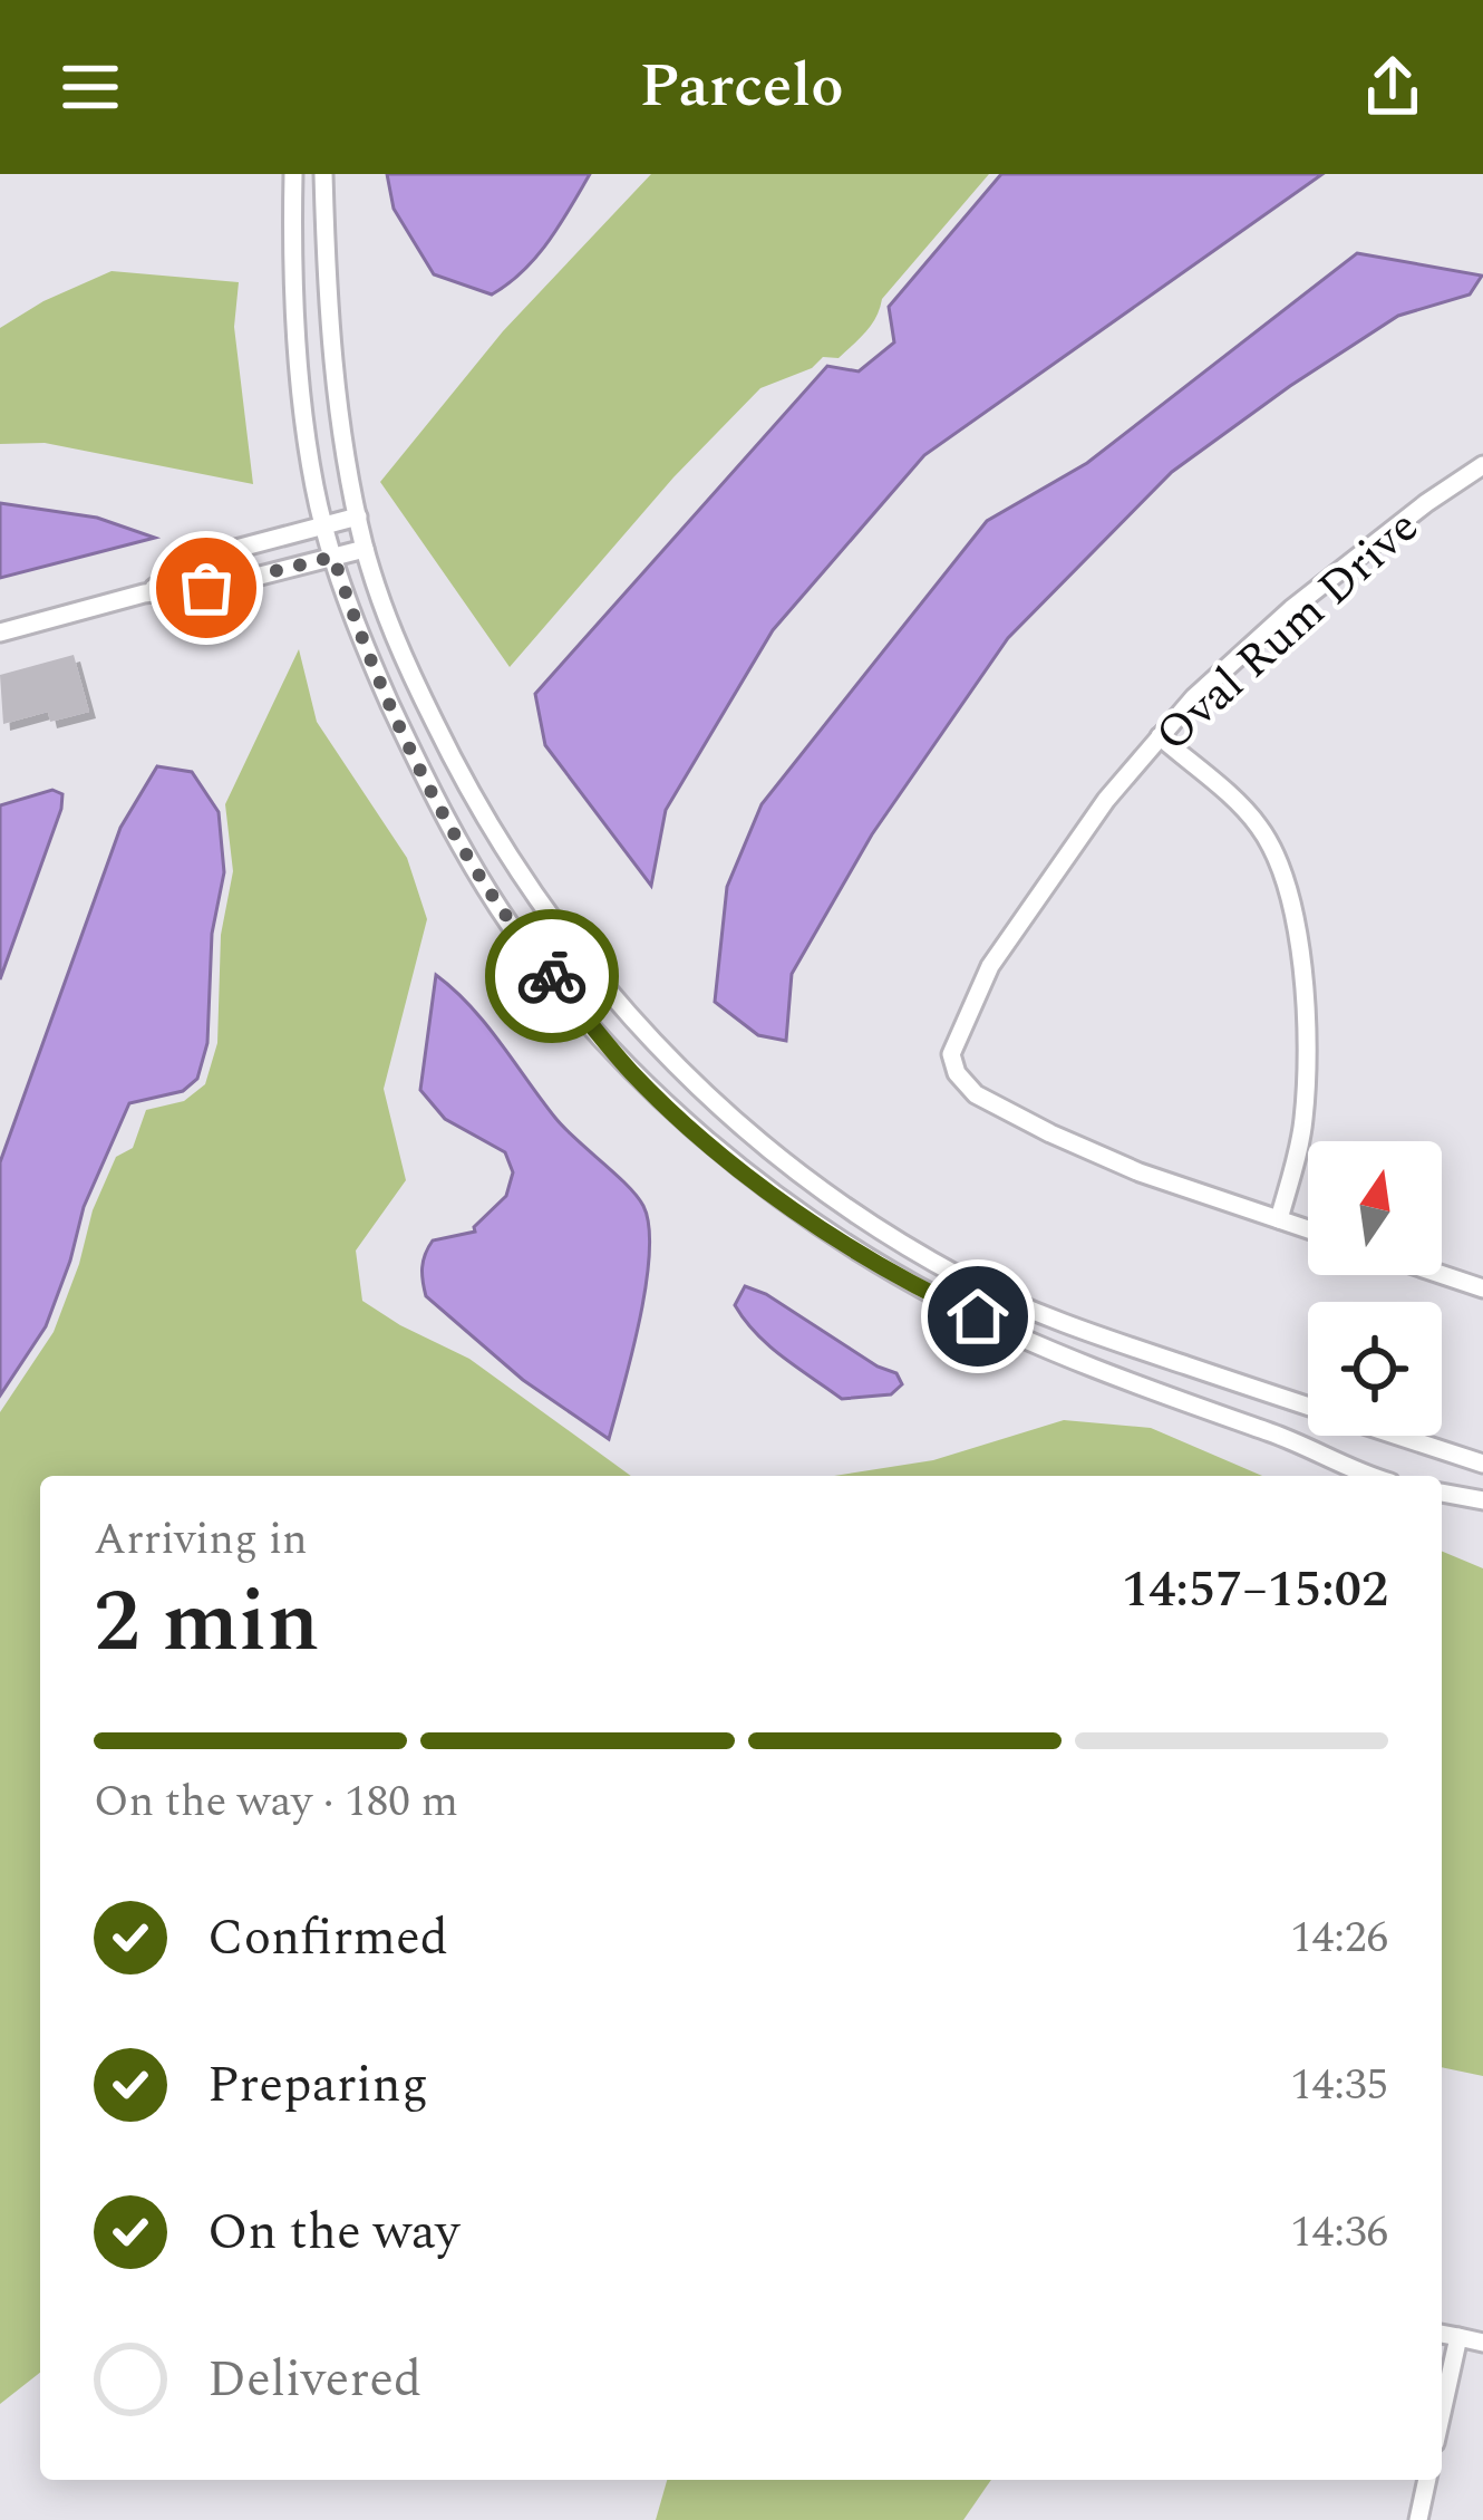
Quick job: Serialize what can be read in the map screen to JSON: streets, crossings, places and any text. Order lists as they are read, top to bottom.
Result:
{
  "streets": {
    "street": ["Oval Rum Drive"]
  },
  "north": "top",
  "page": {
    "header": "Parcelo",
    "heading": ["2 min", "Arriving in", "14:57–15:02"],
    "bar": "On the way · 180 m",
    "list": [
      ["Confirmed", "14:26"],
      ["Preparing", "14:35"],
      ["On the way", "14:36"],
      "Delivered"
    ]
  }
}
